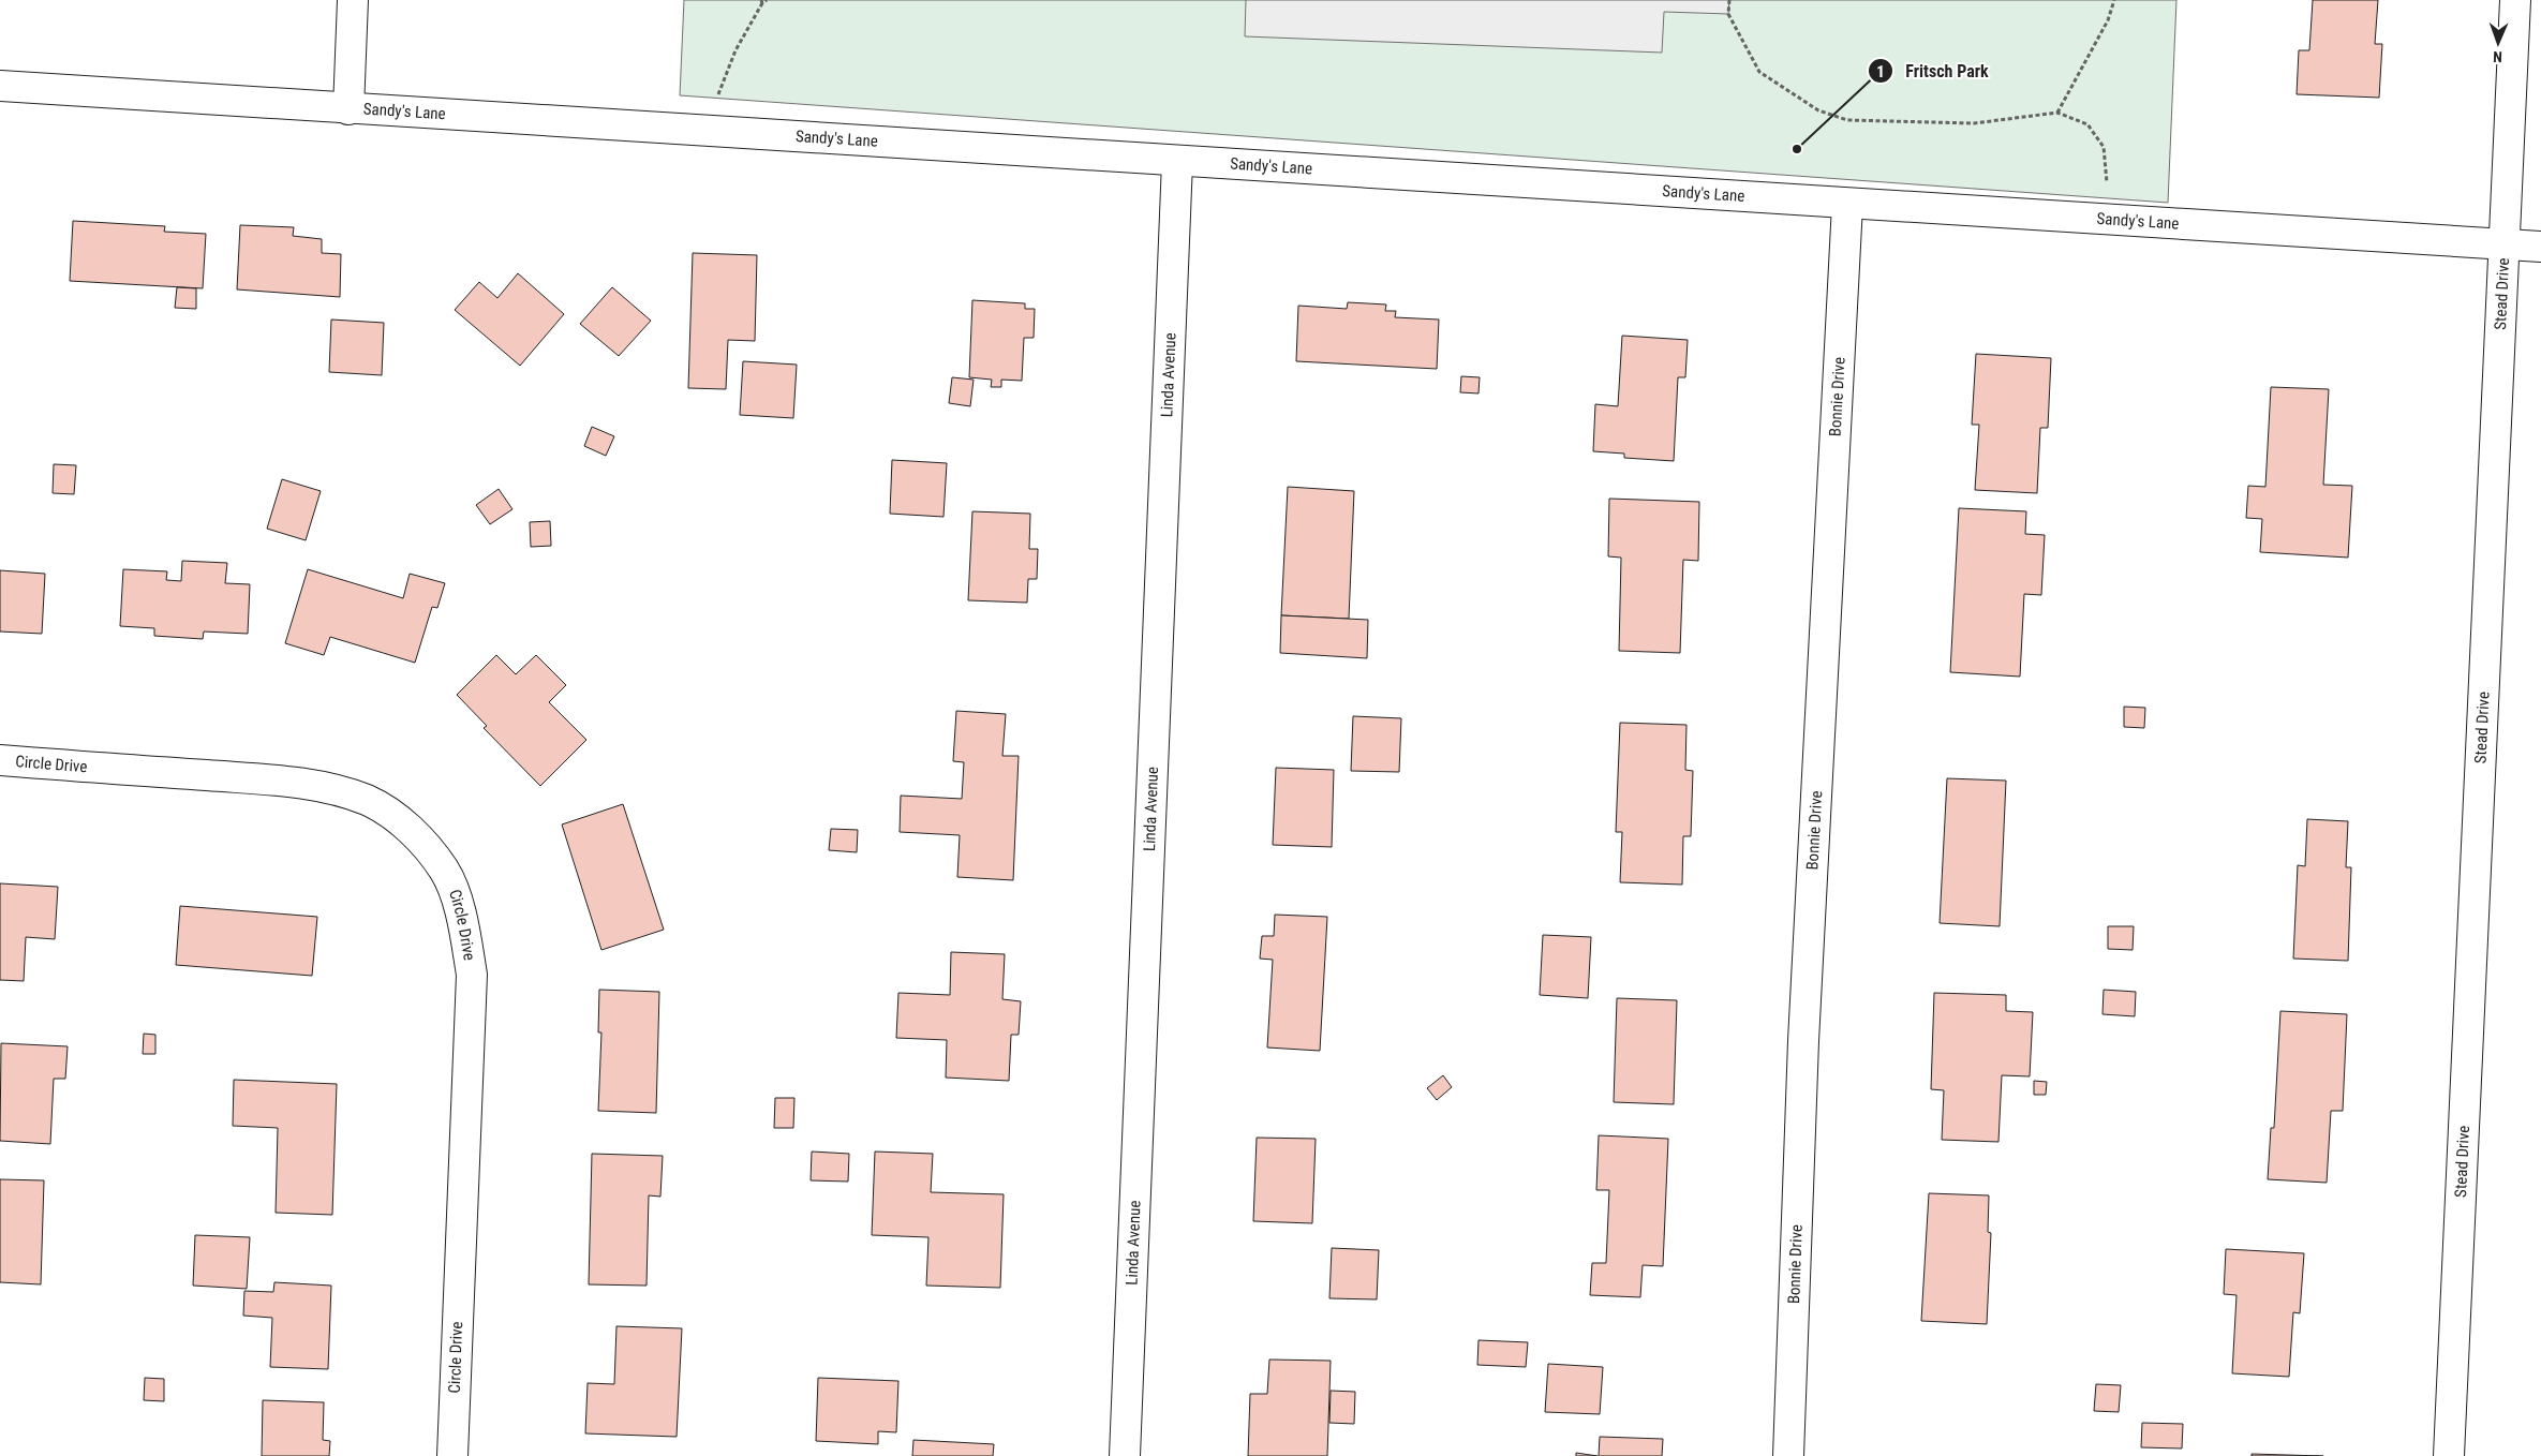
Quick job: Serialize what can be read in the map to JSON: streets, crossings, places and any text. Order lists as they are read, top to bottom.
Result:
{
  "streets": {
    "street": [
      "Sandy's Lane",
      "Stead Drive",
      "Linda Avenue",
      "Bonnie Drive",
      "Circle Drive"
    ]
  },
  "crossings": [
    ["Sandy's Lane", "Stead Drive"],
    ["Sandy's Lane", "Linda Avenue"],
    ["Sandy's Lane", "Bonnie Drive"]
  ],
  "places": ["Fritsch Park"],
  "north": "bottom"
}
